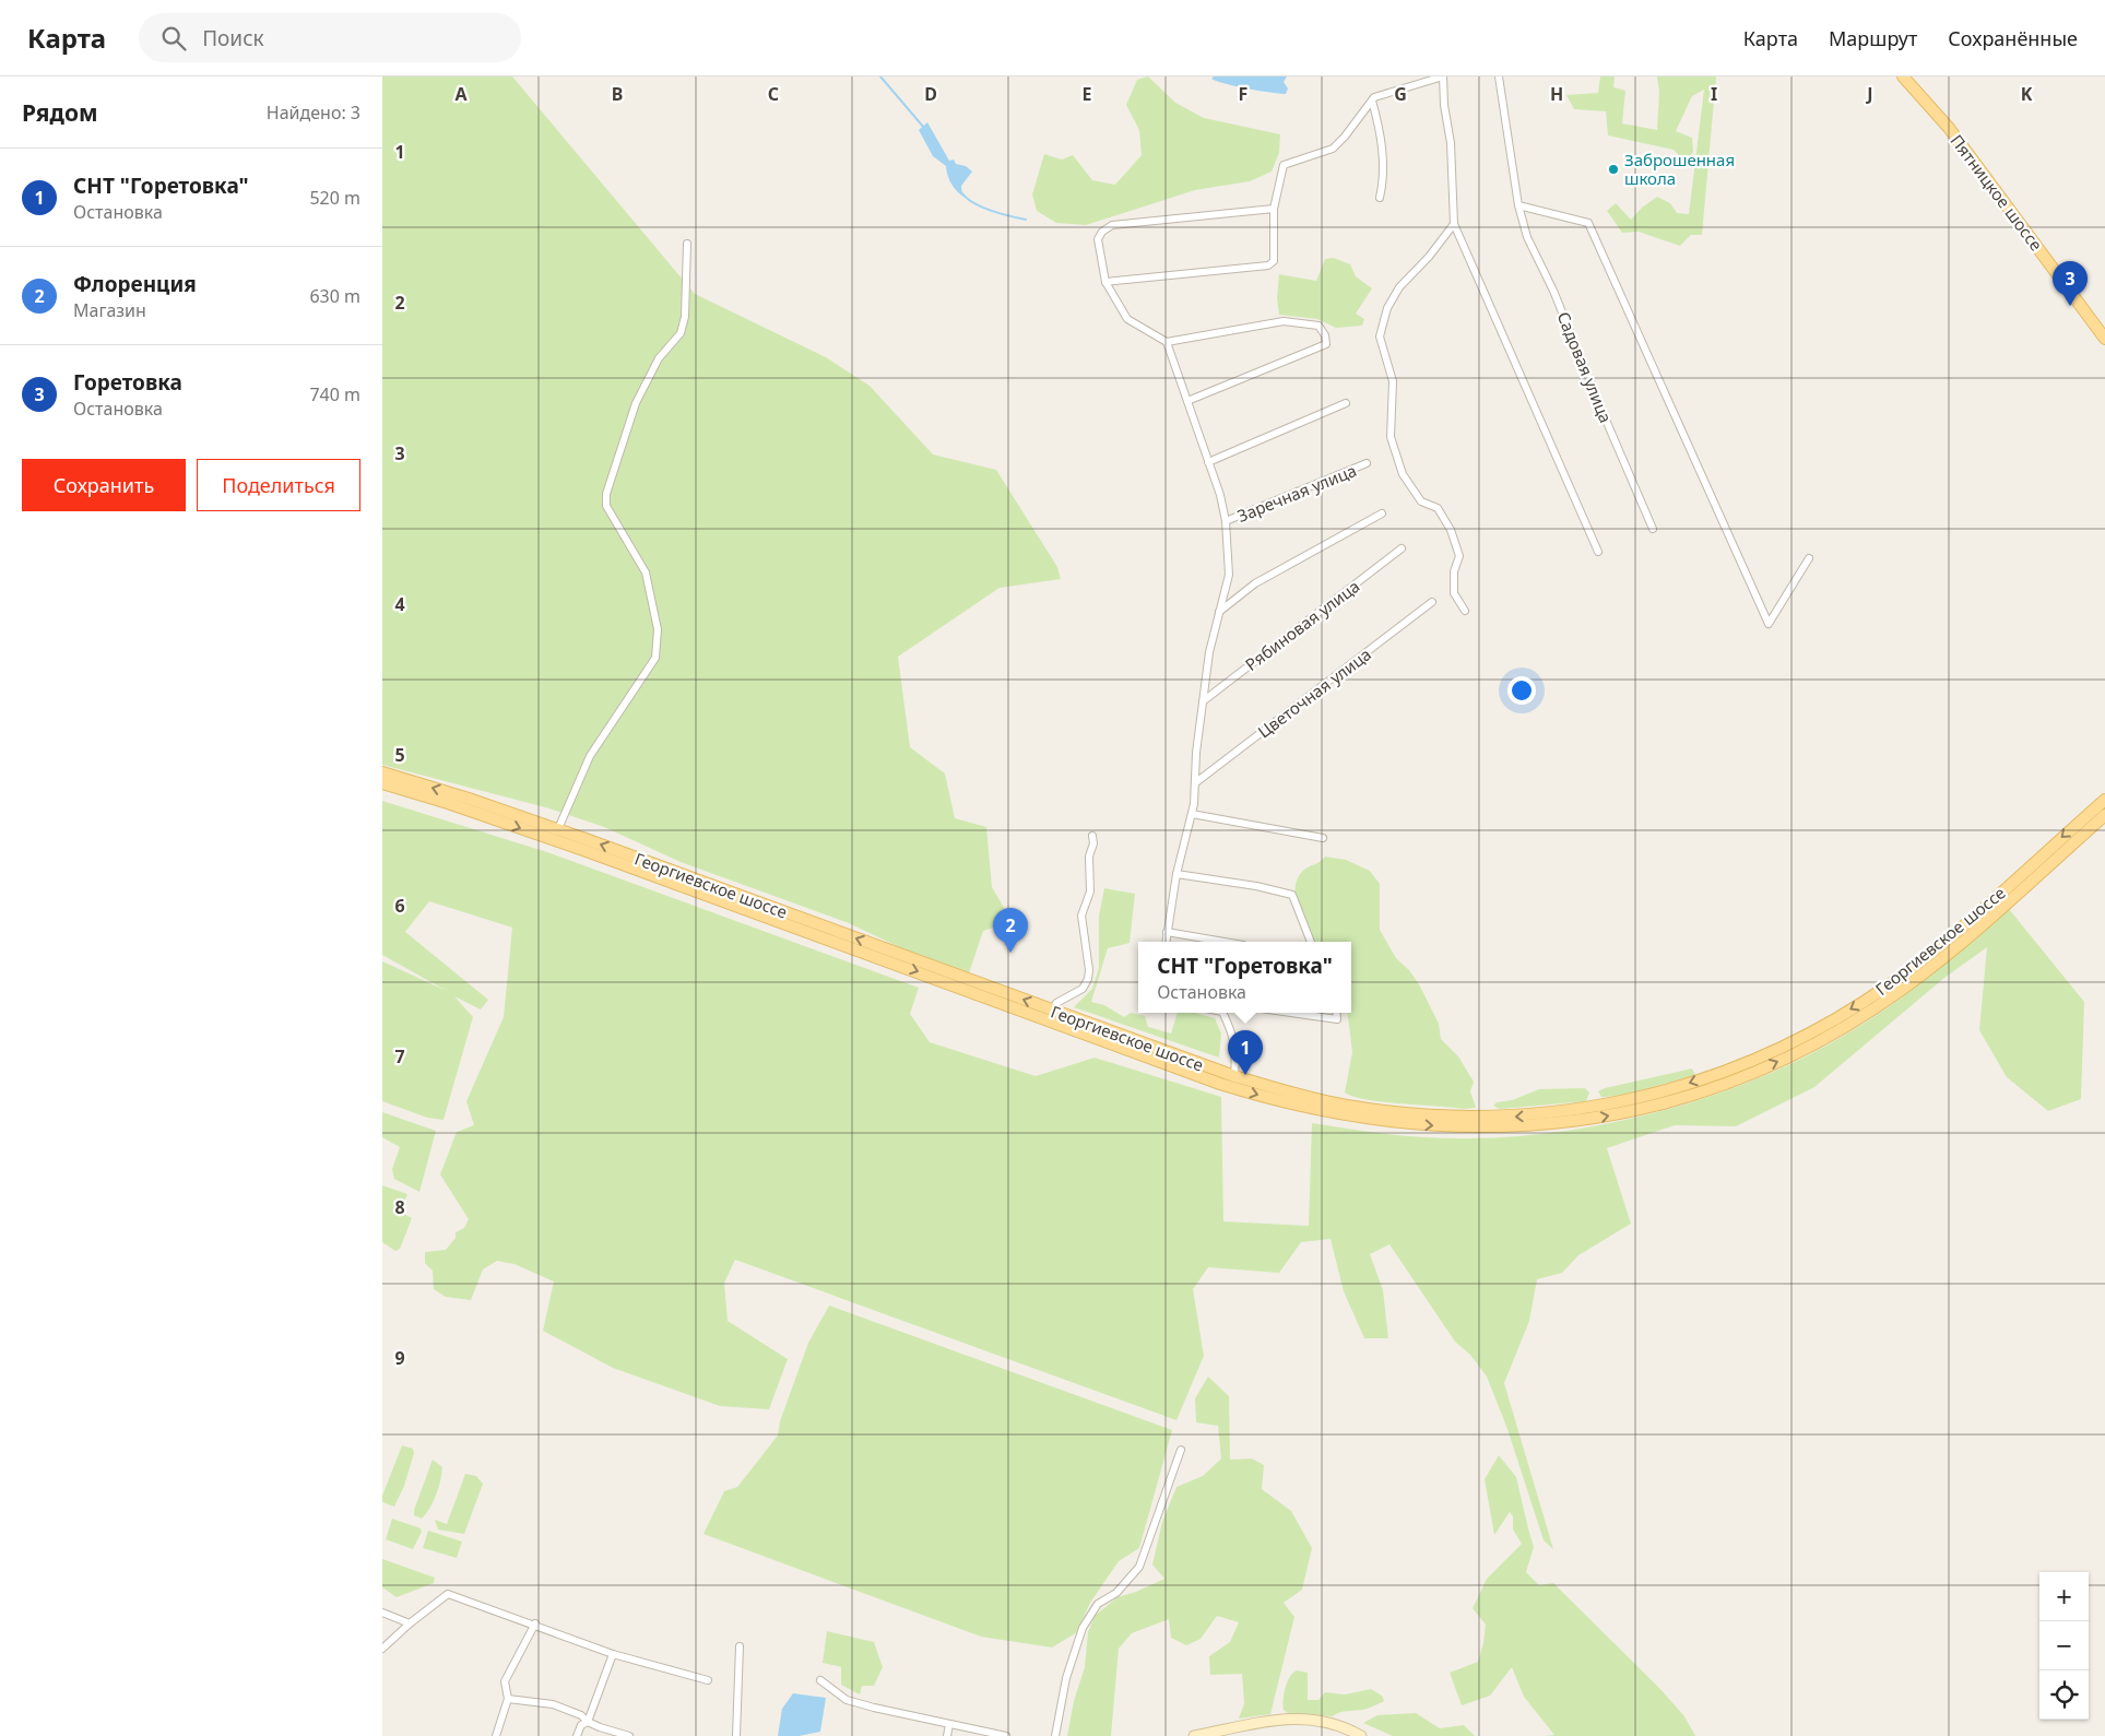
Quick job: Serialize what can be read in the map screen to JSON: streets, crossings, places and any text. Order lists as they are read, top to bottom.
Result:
{
  "streets": {
    "main road": ["Пятницкое шоссе", "Георгиевское шоссе"],
    "street": [
      "Садовая улица",
      "Заречная улица",
      "Рябиновая улица",
      "Цветочная улица"
    ]
  },
  "places": ["Заброшенная школа"],
  "page": {
    "header": "Карта",
    "search": "Поиск",
    "nav": ["Карта", "Маршрут", "Сохранённые"],
    "heading": ["Рядом", "Найдено: 3"],
    "list": [
      {
        "mark": "1",
        "name": "СНТ \"Горетовка\"",
        "note": "Остановка",
        "value": "520 m"
      },
      {
        "mark": "2",
        "name": "Флоренция",
        "note": "Магазин",
        "value": "630 m"
      },
      {
        "mark": "3",
        "name": "Горетовка",
        "note": "Остановка",
        "value": "740 m"
      }
    ],
    "pins": ["3", "2", "1"],
    "buttons": ["Сохранить", "Поделиться"],
    "popup": ["СНТ \"Горетовка\"", "Остановка"],
    "map_buttons": ["+", "−"]
  },
  "grid": {
    "columns": [
      "A",
      "B",
      "C",
      "D",
      "E",
      "F",
      "G",
      "H",
      "I",
      "J",
      "K"
    ],
    "rows": [
      "1",
      "2",
      "3",
      "4",
      "5",
      "6",
      "7",
      "8",
      "9"
    ]
  }
}
